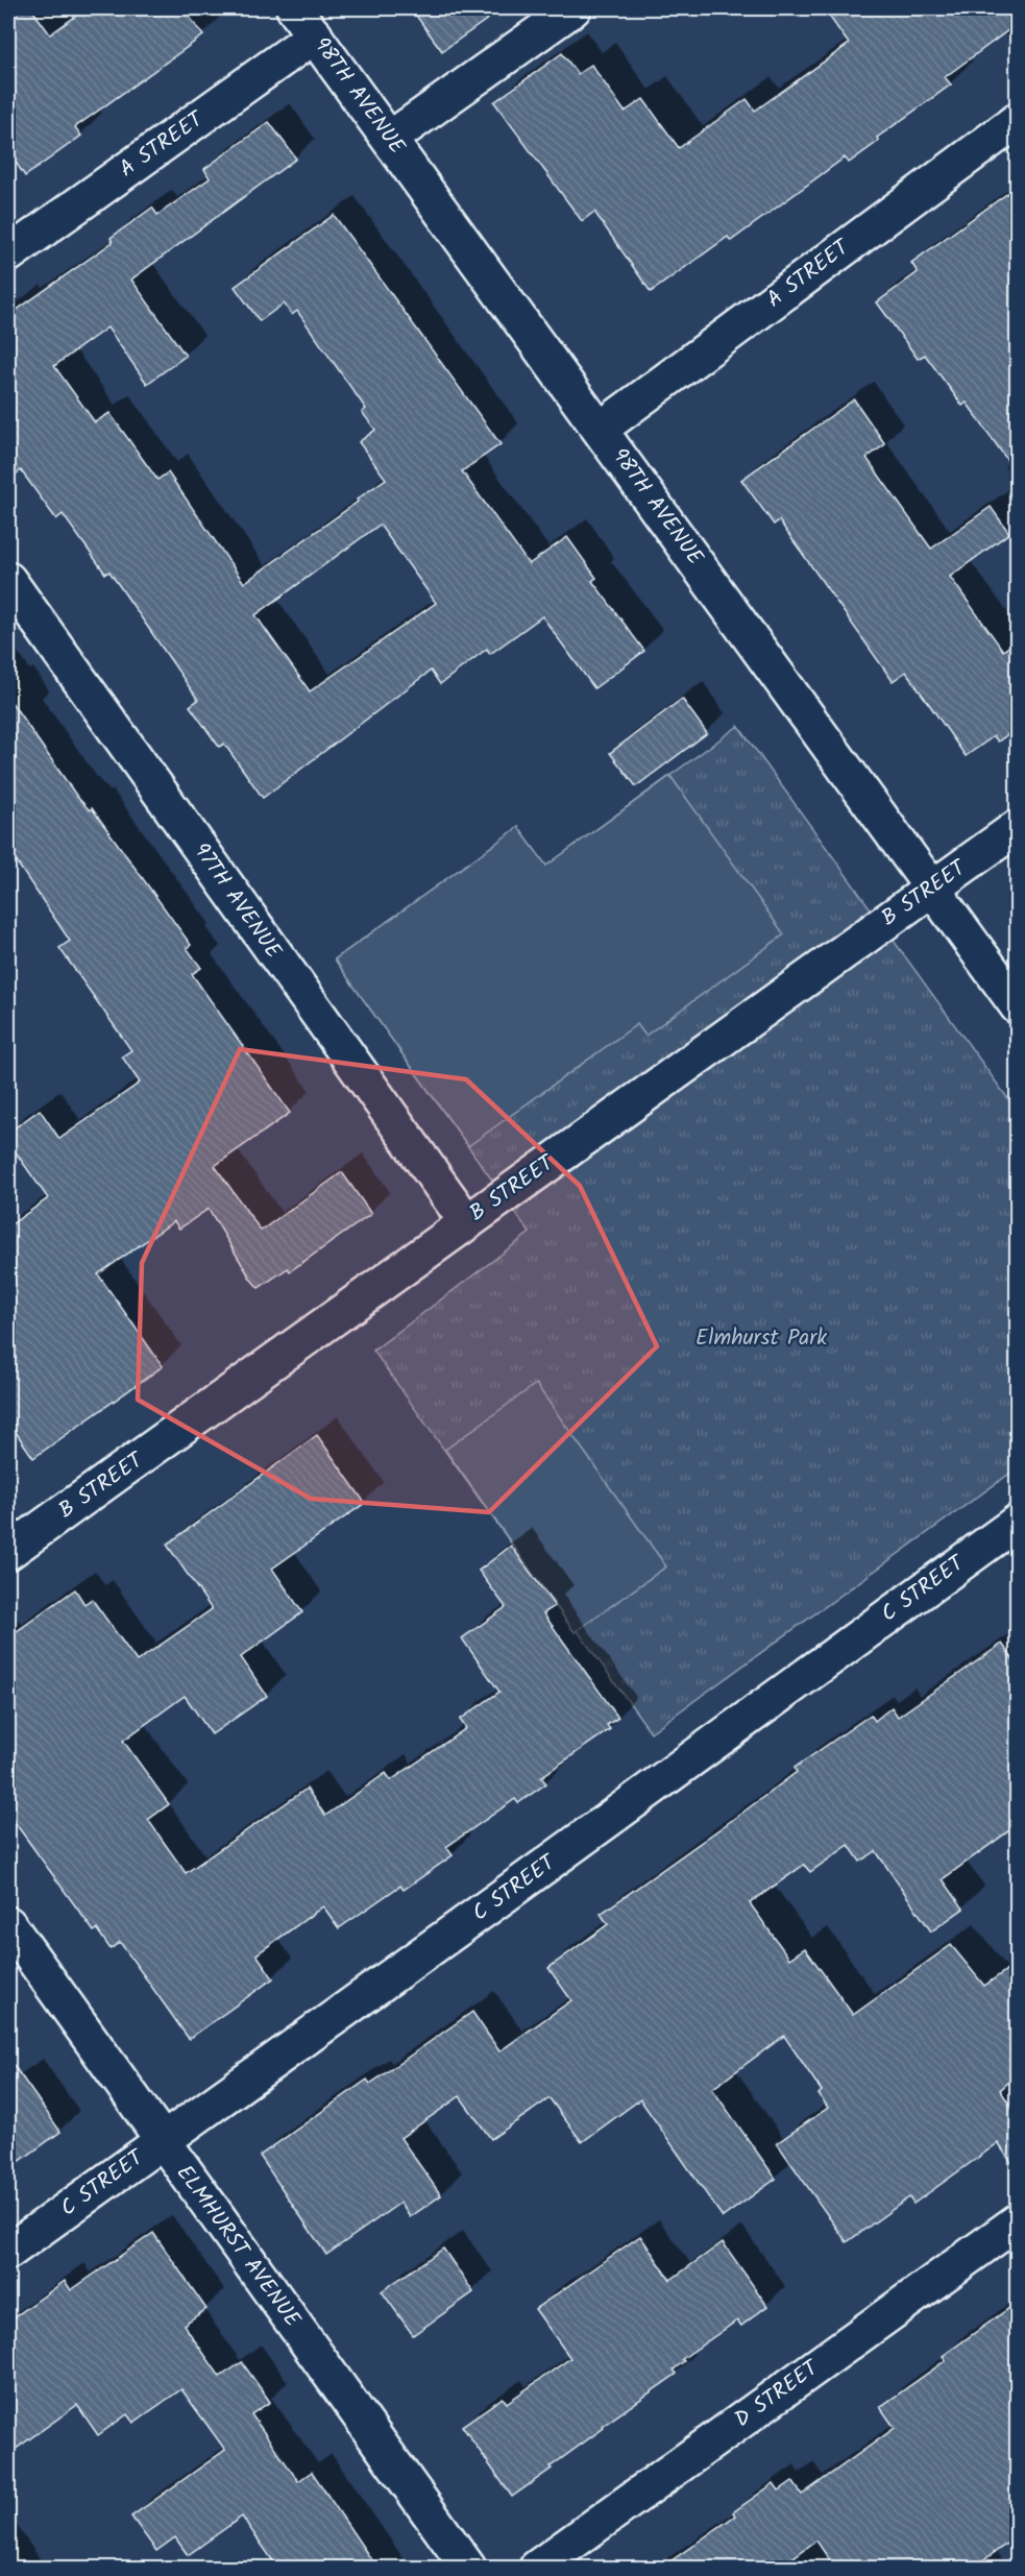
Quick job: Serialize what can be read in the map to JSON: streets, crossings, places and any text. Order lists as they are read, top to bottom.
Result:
{
  "streets": {
    "street": [
      "98TH AVENUE",
      "A STREET",
      "B STREET",
      "97TH AVENUE",
      "C STREET",
      "ELMHURST AVENUE",
      "D STREET"
    ]
  },
  "crossings": [
    ["98TH AVENUE", "A STREET"],
    ["98TH AVENUE", "B STREET"],
    ["B STREET", "97TH AVENUE"],
    ["C STREET", "ELMHURST AVENUE"]
  ],
  "parks": ["Elmhurst Park"]
}
